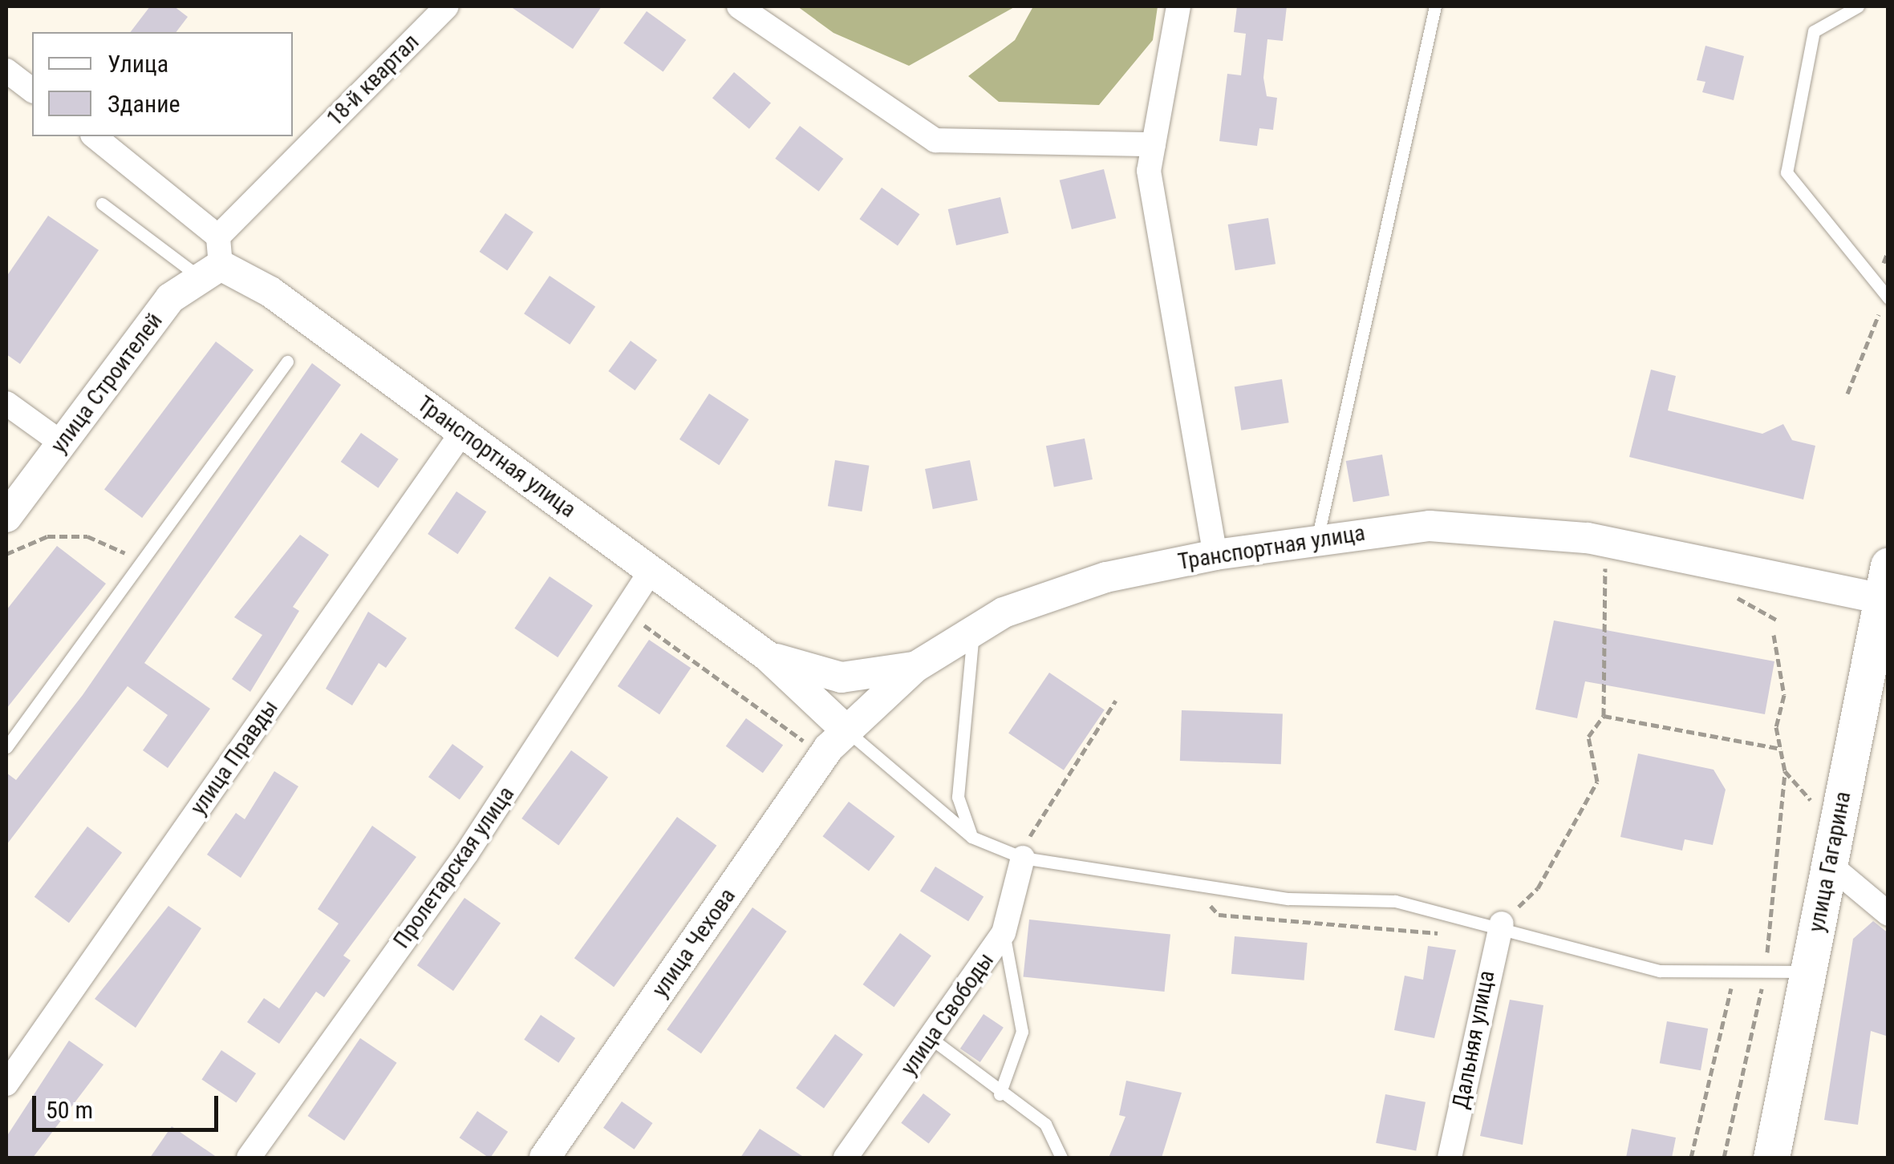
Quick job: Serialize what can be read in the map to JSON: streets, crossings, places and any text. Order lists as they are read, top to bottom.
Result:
{
  "streets": {
    "main road": ["улица Гагарина"],
    "street": [
      "18-й квартал",
      "улица Строителей",
      "Транспортная улица",
      "улица Правды",
      "Пролетарская улица",
      "улица Чехова",
      "улица Свободы",
      "Дальняя улица"
    ]
  },
  "crossings": [
    ["18-й квартал", "улица Строителей"],
    ["18-й квартал", "Транспортная улица"],
    ["улица Строителей", "Транспортная улица"],
    ["Транспортная улица", "улица Правды"],
    ["Транспортная улица", "улица Гагарина"],
    ["Транспортная улица", "Пролетарская улица"],
    ["Транспортная улица", "улица Чехова"]
  ],
  "legend": ["Улица", "Здание"],
  "scale_bar": "50 m"
}
